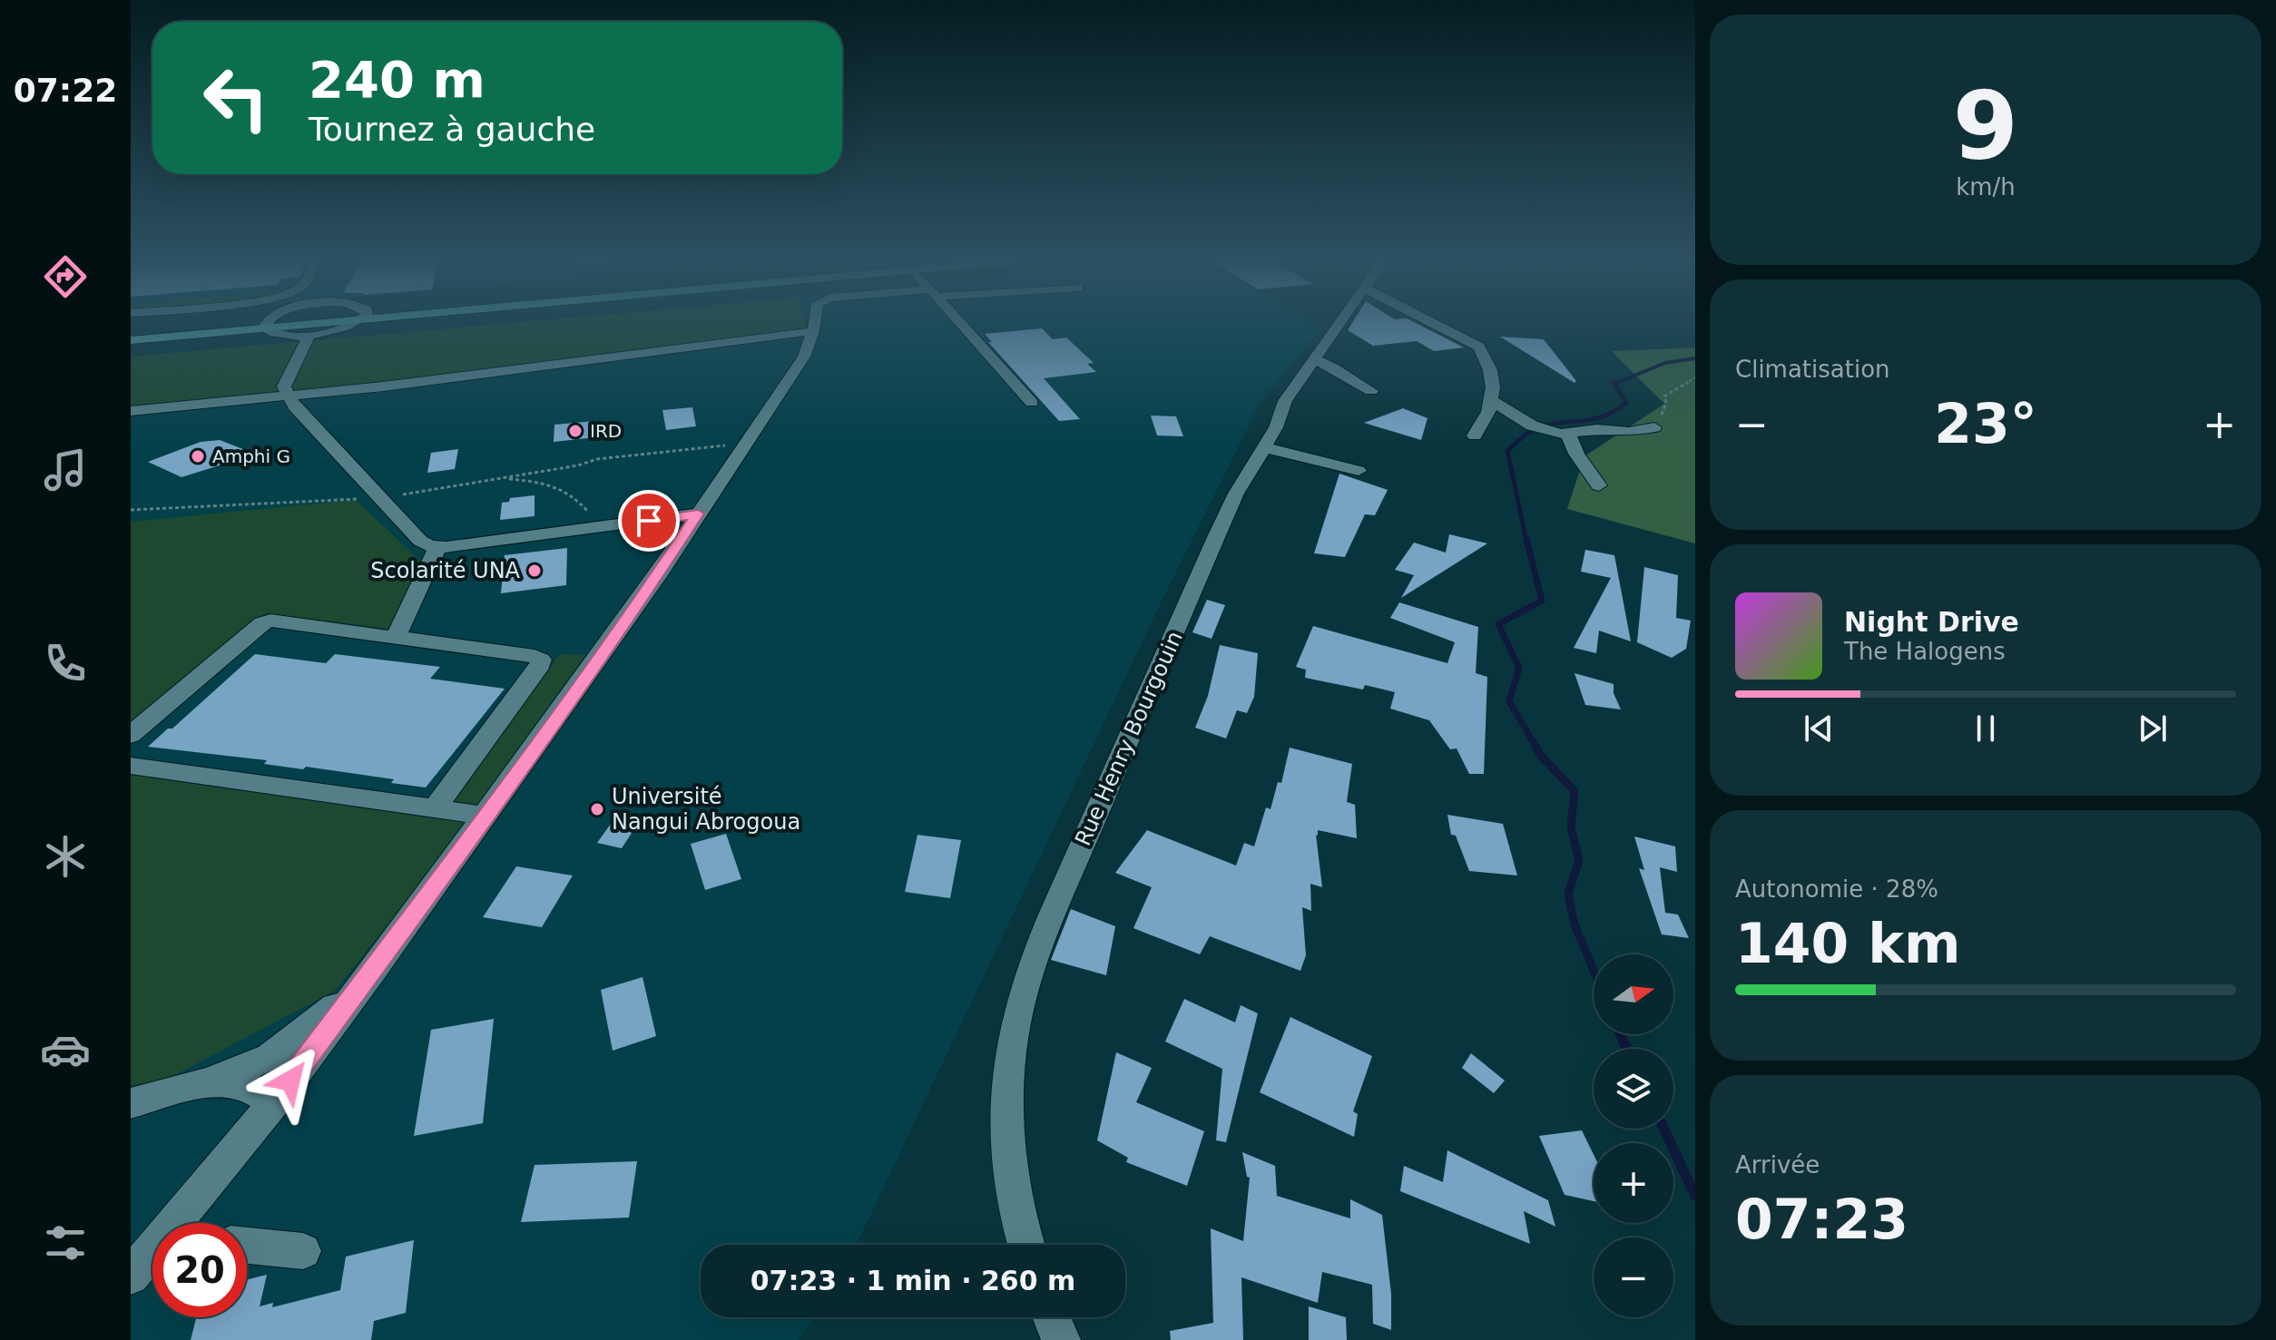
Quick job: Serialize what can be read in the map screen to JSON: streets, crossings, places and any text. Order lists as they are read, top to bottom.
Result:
{
  "streets": {
    "street": ["Rue Henry Bourgouin"]
  },
  "places": [
    "IRD",
    "Amphi G",
    "Scolarité UNA",
    "Université Nangui Abrogoua"
  ],
  "north": "right",
  "page": {
    "tabs": "07:22",
    "tile": [
      ["9", "km/h"],
      "Climatisation",
      ["Autonomie · 28%", "140 km"],
      ["Arrivée", "07:23"]
    ],
    "turn": ["240 m", "Tournez à gauche"],
    "heat": ["−", "23°", "+"],
    "song": ["Night Drive", "The Halogens"],
    "map_buttons": ["+", "−"],
    "limit": "20",
    "trip": "07:23 · 1 min · 260 m"
  }
}
